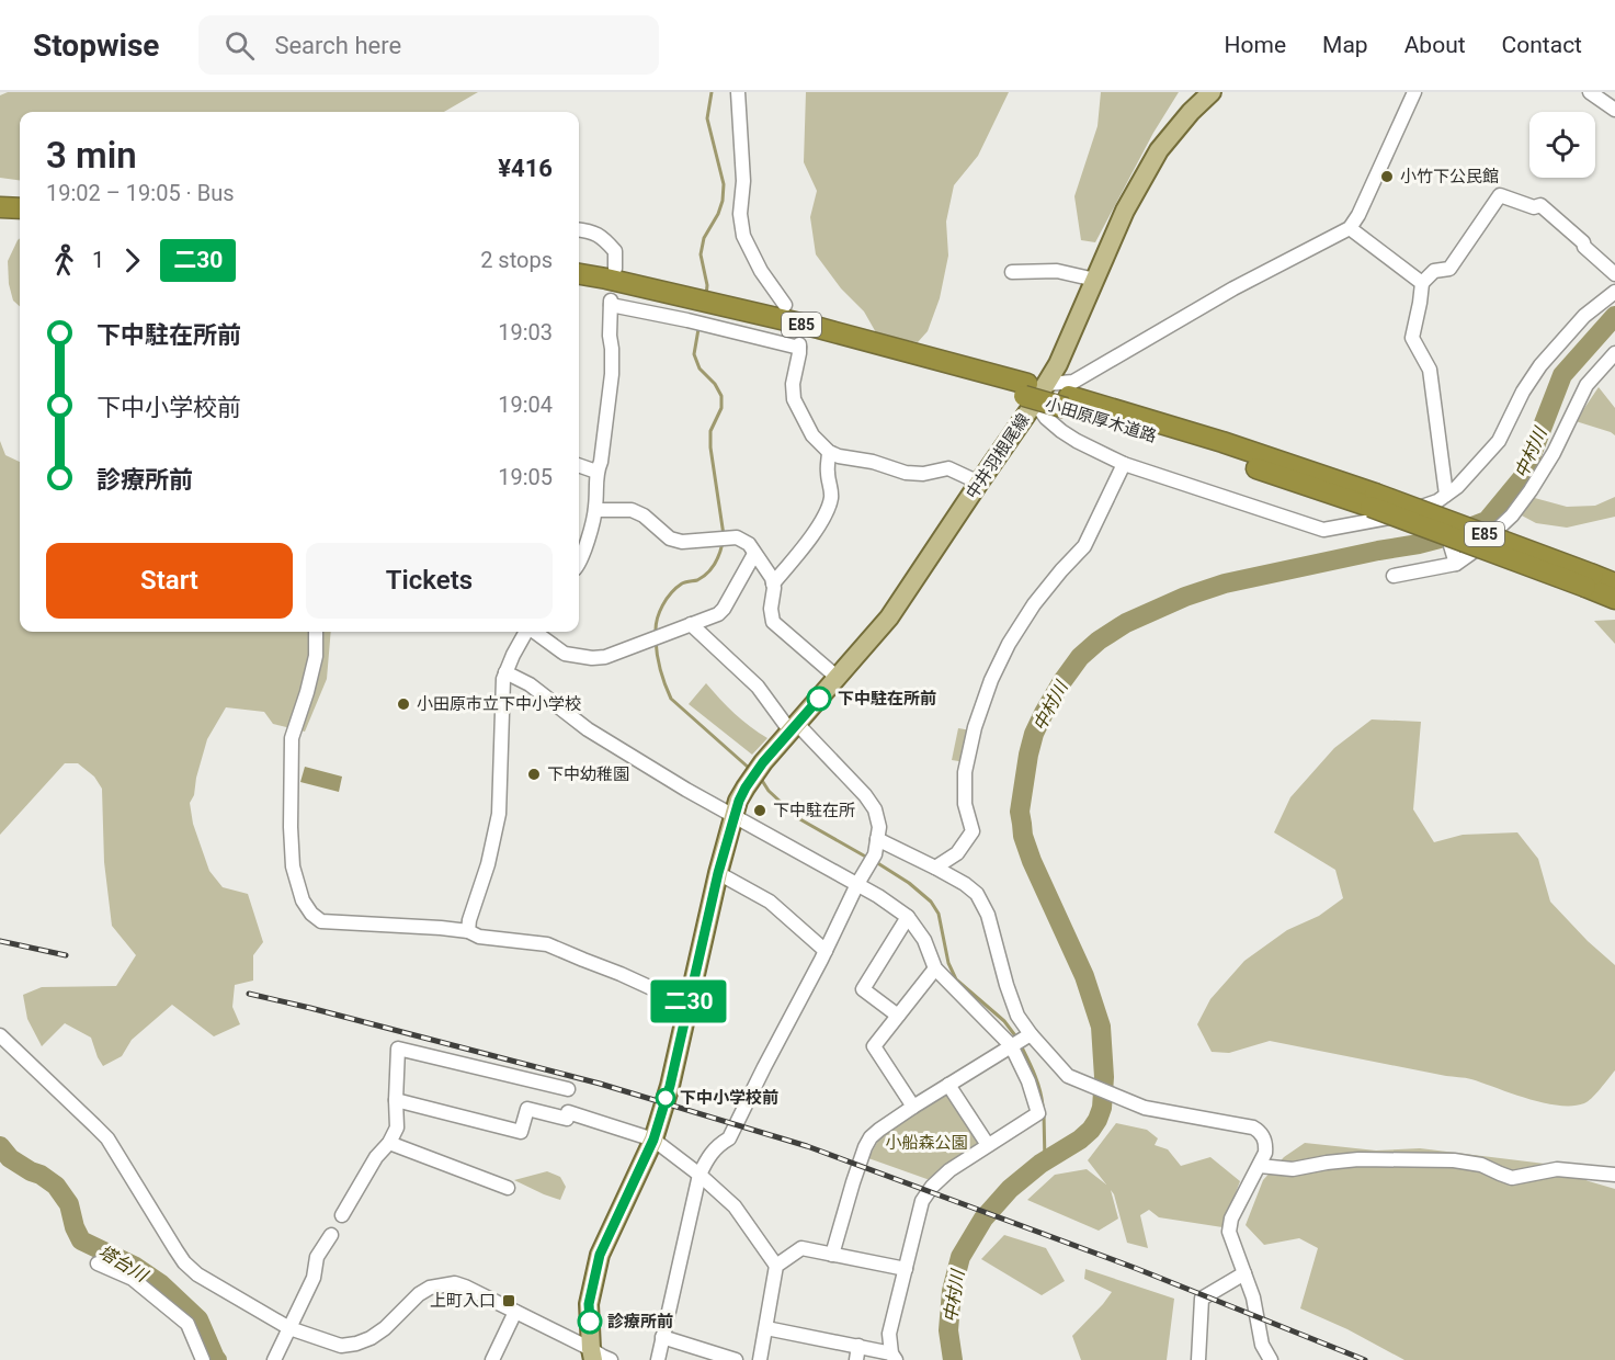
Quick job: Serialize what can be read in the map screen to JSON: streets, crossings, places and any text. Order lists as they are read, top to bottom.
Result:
{
  "streets": {
    "highway": ["E85", "小田原厚木道路"],
    "main road": ["中井羽根尾線"]
  },
  "crossings": [
    ["小田原厚木道路", "中井羽根尾線"]
  ],
  "water": ["中村川", "塔台川"],
  "parks": ["小船森公園"],
  "places": {
    "other": [
      "小竹下公民館",
      "下中駐在所前",
      "小田原市立下中小学校",
      "下中幼稚園",
      "下中駐在所",
      "下中小学校前",
      "診療所前"
    ],
    "transit": ["上町入口"]
  },
  "lines": ["bus line 二30"],
  "page": {
    "header": "Stopwise",
    "search": "Search here",
    "nav": [
      "Home",
      "Map",
      "About",
      "Contact"
    ],
    "on_map": "二30",
    "heading": ["3 min", "19:02 – 19:05 · Bus", "¥416"],
    "legs": ["1", "二30", "2 stops"],
    "list": [
      {
        "name": "下中駐在所前",
        "value": "19:03"
      },
      {
        "name": "下中小学校前",
        "value": "19:04"
      },
      {
        "name": "診療所前",
        "value": "19:05"
      }
    ],
    "buttons": ["Start", "Tickets"]
  }
}
